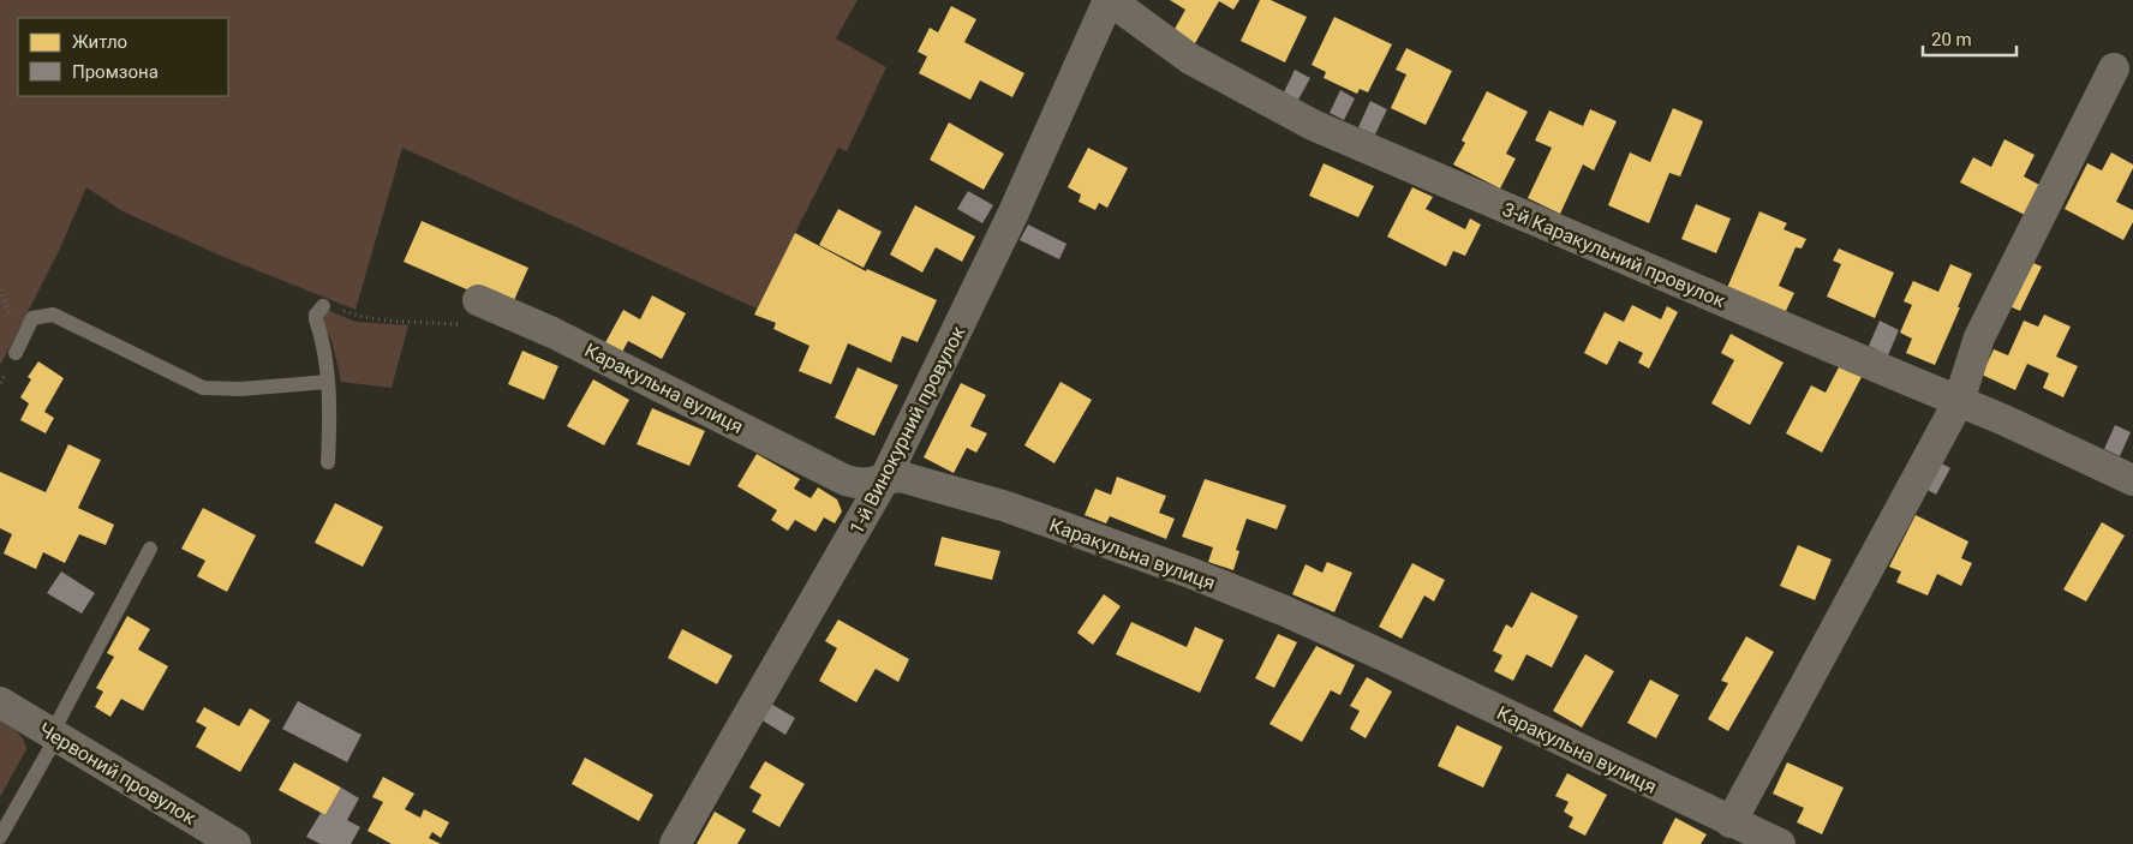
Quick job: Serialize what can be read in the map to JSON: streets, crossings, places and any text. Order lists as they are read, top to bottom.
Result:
{
  "streets": {
    "street": [
      "3-й Каракульний провулок",
      "Каракульна вулиця",
      "1-й Винокурний провулок",
      "Червоний провулок"
    ]
  },
  "crossings": [
    ["3-й Каракульний провулок", "1-й Винокурний провулок"],
    ["Каракульна вулиця", "1-й Винокурний провулок"]
  ],
  "legend": ["Житло", "Промзона"],
  "scale_bar": "20 m"
}
